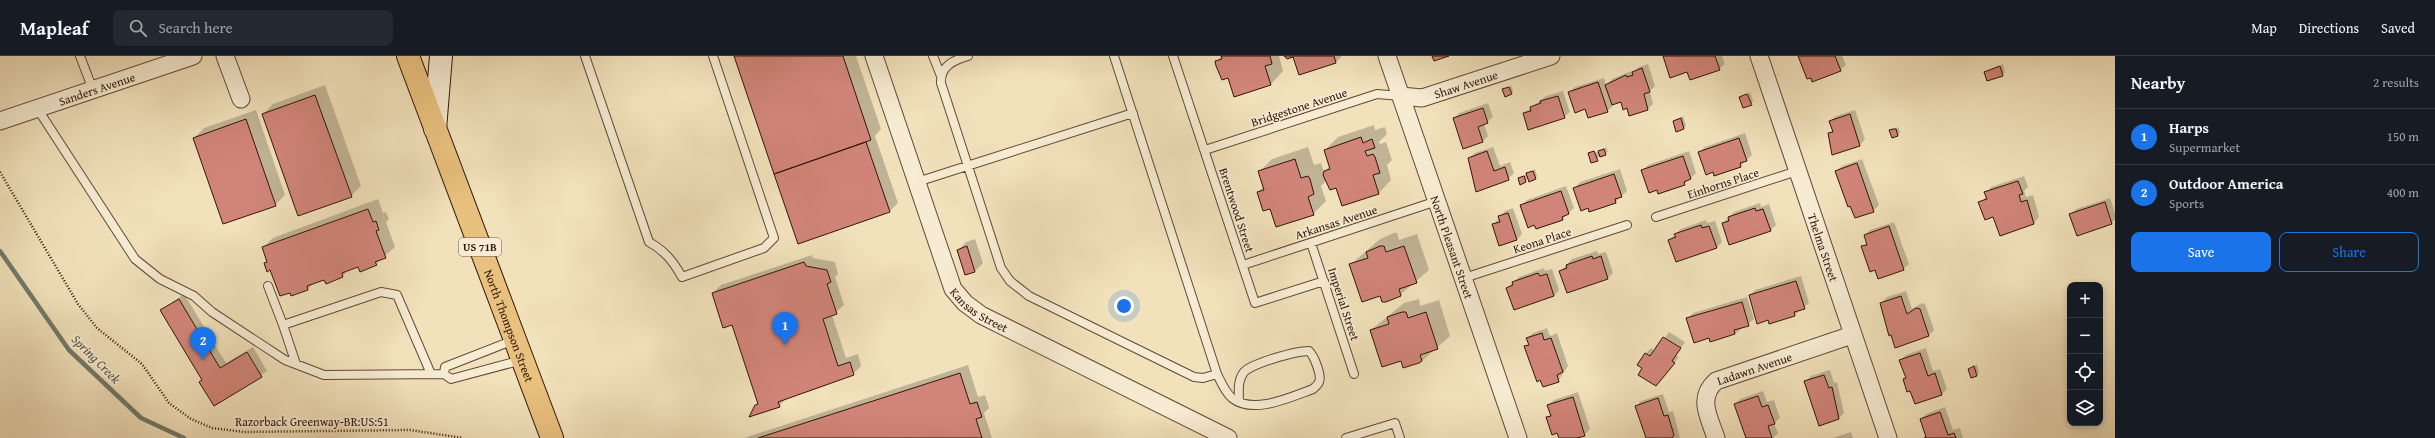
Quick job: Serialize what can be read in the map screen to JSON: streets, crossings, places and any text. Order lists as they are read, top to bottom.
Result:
{
  "streets": {
    "main road": ["US 71B", "North Thompson Street"],
    "street": [
      "Shaw Avenue",
      "Sanders Avenue",
      "North Pleasant Street",
      "Thelma Street",
      "Kansas Street",
      "Ladawn Avenue"
    ],
    "lane": [
      "Bridgestone Avenue",
      "Einhorns Place",
      "Brentwood Street",
      "Arkansas Avenue",
      "Keona Place",
      "Imperial Street"
    ],
    "path": ["Razorback Greenway-BR:US:51"]
  },
  "crossings": [
    ["Shaw Avenue", "Bridgestone Avenue"],
    ["Shaw Avenue", "North Pleasant Street"],
    ["Bridgestone Avenue", "Brentwood Street"],
    ["Bridgestone Avenue", "North Pleasant Street"],
    ["Einhorns Place", "Thelma Street"],
    ["Brentwood Street", "Arkansas Avenue"],
    ["Brentwood Street", "Imperial Street"],
    ["Arkansas Avenue", "North Pleasant Street"],
    ["Arkansas Avenue", "Imperial Street"],
    ["Keona Place", "North Pleasant Street"],
    ["Thelma Street", "Ladawn Avenue"]
  ],
  "water": ["Spring Creek"],
  "page": {
    "header": "Mapleaf",
    "search": "Search here",
    "nav": ["Map", "Directions", "Saved"],
    "heading": ["Nearby", "2 results"],
    "list": [
      {
        "mark": "1",
        "name": "Harps",
        "note": "Supermarket",
        "value": "150 m"
      },
      {
        "mark": "2",
        "name": "Outdoor America",
        "note": "Sports",
        "value": "400 m"
      }
    ],
    "buttons": ["Save", "Share"],
    "map_buttons": ["+", "−"],
    "pins": ["1", "2"]
  }
}
